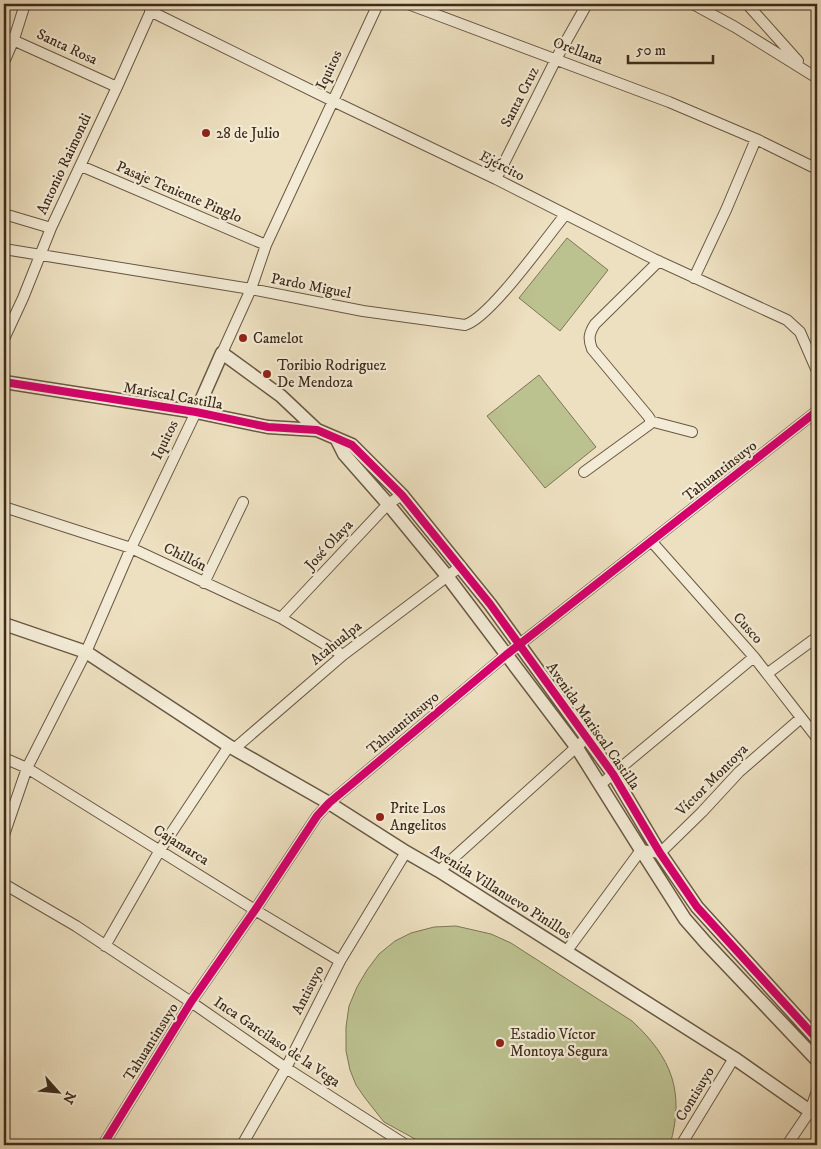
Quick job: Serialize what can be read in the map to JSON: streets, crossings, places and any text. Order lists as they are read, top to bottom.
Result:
{
  "streets": {
    "street": [
      "Santa Rosa",
      "Orellana",
      "Iquitos",
      "Santa Cruz",
      "Antonio Raimondi",
      "Ejército",
      "Pasaje Teniente Pinglo",
      "Pardo Miguel",
      "Mariscal Castilla",
      "Tahuantinsuyo",
      "José Olaya",
      "Chillón",
      "Cusco",
      "Atahualpa",
      "Avenida Mariscal Castilla",
      "Víctor Montoya",
      "Cajamarca",
      "Avenida Villanuevo Pinillos",
      "Antisuyo",
      "Inca Garcilaso de la Vega",
      "Contisuyo"
    ]
  },
  "crossings": [
    ["Santa Rosa", "Antonio Raimondi"],
    ["Orellana", "Santa Cruz"],
    ["Iquitos", "Ejército"],
    ["Iquitos", "Pasaje Teniente Pinglo"],
    ["Iquitos", "Pardo Miguel"],
    ["Iquitos", "Mariscal Castilla"],
    ["Iquitos", "Chillón"],
    ["Iquitos", "Cajamarca"],
    ["Iquitos", "Avenida Villanuevo Pinillos"],
    ["Santa Cruz", "Ejército"],
    ["Antonio Raimondi", "Ejército"],
    ["Antonio Raimondi", "Pasaje Teniente Pinglo"],
    ["Antonio Raimondi", "Pardo Miguel"],
    ["Ejército", "Pardo Miguel"],
    ["Mariscal Castilla", "Avenida Mariscal Castilla"],
    ["Tahuantinsuyo", "Cusco"],
    ["Tahuantinsuyo", "Avenida Mariscal Castilla"],
    ["Tahuantinsuyo", "Cajamarca"],
    ["Tahuantinsuyo", "Avenida Villanuevo Pinillos"],
    ["Tahuantinsuyo", "Inca Garcilaso de la Vega"],
    ["José Olaya", "Chillón"],
    ["José Olaya", "Avenida Mariscal Castilla"],
    ["Chillón", "Atahualpa"],
    ["Cusco", "Víctor Montoya"],
    ["Atahualpa", "Avenida Mariscal Castilla"],
    ["Atahualpa", "Cajamarca"],
    ["Atahualpa", "Avenida Villanuevo Pinillos"],
    ["Atahualpa", "Inca Garcilaso de la Vega"],
    ["Avenida Mariscal Castilla", "Víctor Montoya"],
    ["Cajamarca", "Antisuyo"],
    ["Avenida Villanuevo Pinillos", "Antisuyo"],
    ["Avenida Villanuevo Pinillos", "Contisuyo"],
    ["Antisuyo", "Inca Garcilaso de la Vega"]
  ],
  "places": [
    "28 de Julio",
    "Camelot",
    "Toribio Rodriguez De Mendoza",
    "Prite Los Angelitos",
    "Estadio Víctor Montoya Segura"
  ],
  "scale_bar": "50 m",
  "north": "bottom right"
}
